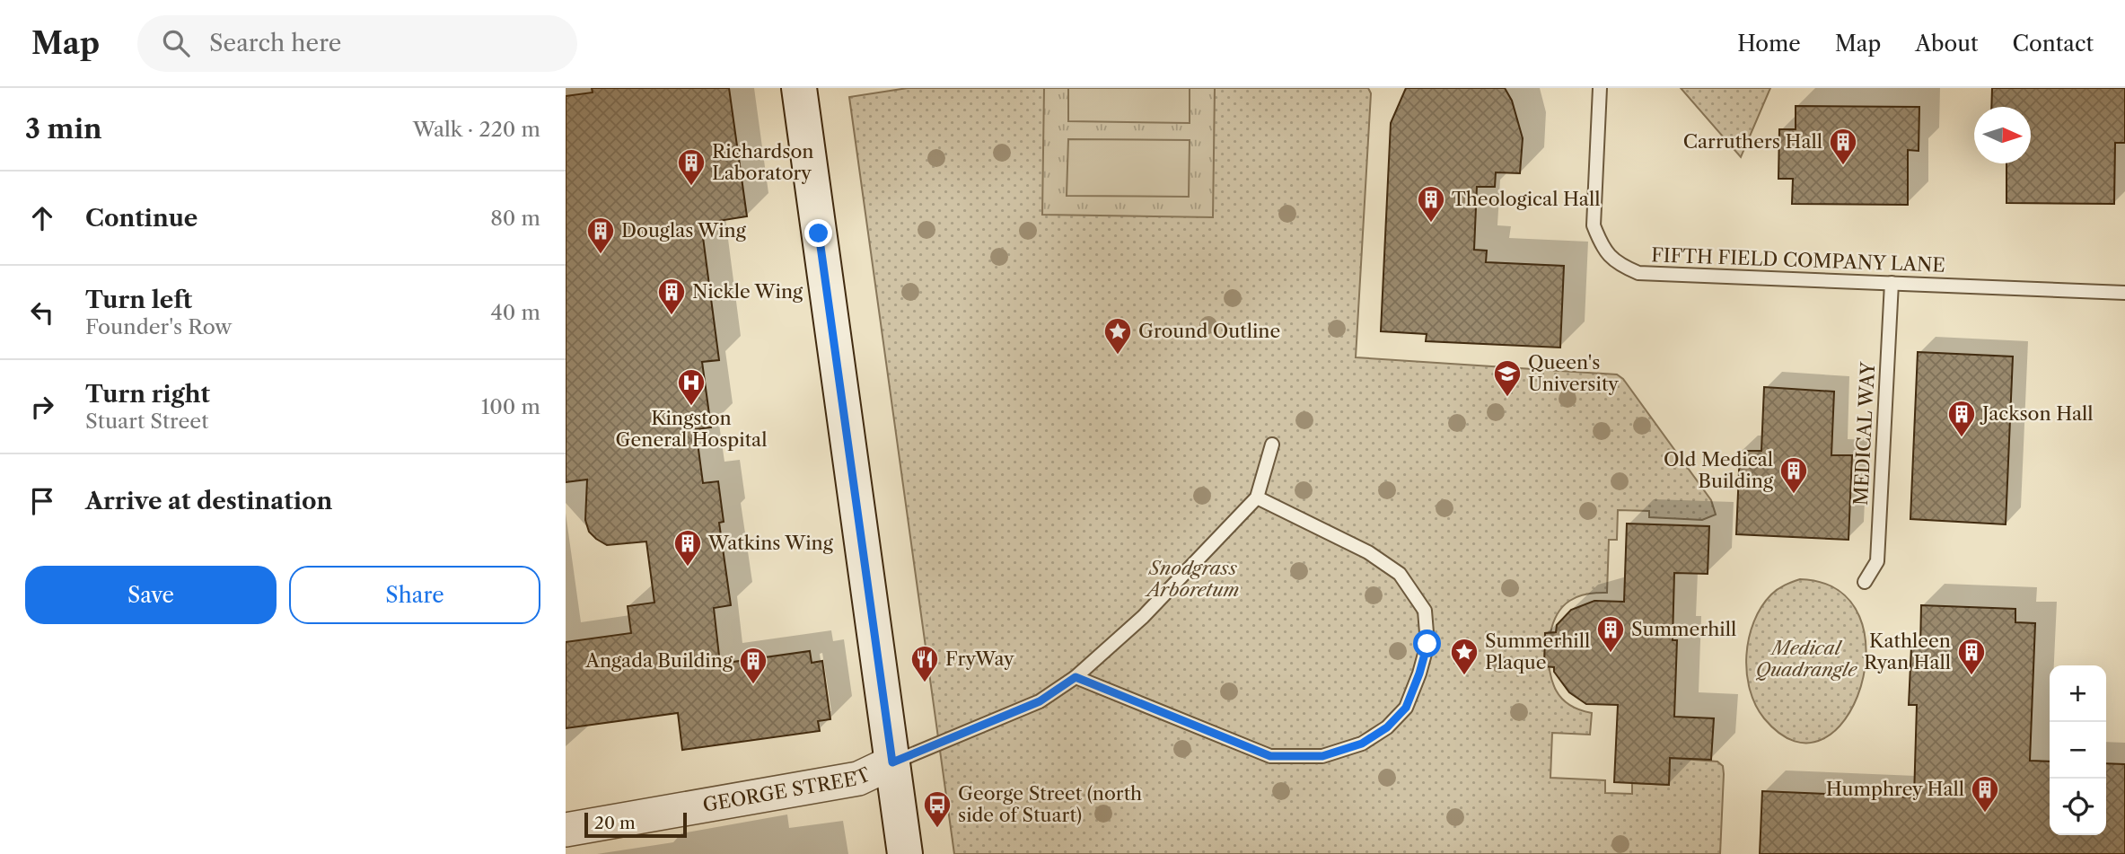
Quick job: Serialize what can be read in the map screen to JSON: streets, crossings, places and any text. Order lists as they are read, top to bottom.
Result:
{
  "streets": {
    "street": ["GEORGE STREET"],
    "lane": ["FIFTH FIELD COMPANY LANE", "MEDICAL WAY"]
  },
  "crossings": [
    ["FIFTH FIELD COMPANY LANE", "MEDICAL WAY"]
  ],
  "parks": ["Snodgrass Arboretum", "Medical Quadrangle"],
  "places": {
    "building": [
      "Carruthers Hall",
      "Richardson Laboratory",
      "Theological Hall",
      "Douglas Wing",
      "Nickle Wing",
      "Jackson Hall",
      "Old Medical Building",
      "Watkins Wing",
      "Summerhill",
      "Kathleen Ryan Hall",
      "Angada Building",
      "Humphrey Hall"
    ],
    "place": ["Ground Outline", "Summerhill Plaque"],
    "school or university": ["Queen's University"],
    "hospital": ["Kingston General Hospital"],
    "restaurant": ["FryWay"],
    "bus stop": ["George Street (north side of Stuart)"]
  },
  "scale_bar": "20 m",
  "north": "right",
  "page": {
    "header": "Map",
    "search": "Search here",
    "nav": [
      "Home",
      "Map",
      "About",
      "Contact"
    ],
    "heading": ["3 min", "Walk · 220 m"],
    "list": [
      ["Continue", "80 m"],
      ["Turn left", "Founder's Row", "40 m"],
      ["Turn right", "Stuart Street", "100 m"],
      "Arrive at destination"
    ],
    "buttons": ["Save", "Share"],
    "map_buttons": ["+", "−"],
    "scale": "20 m"
  }
}
